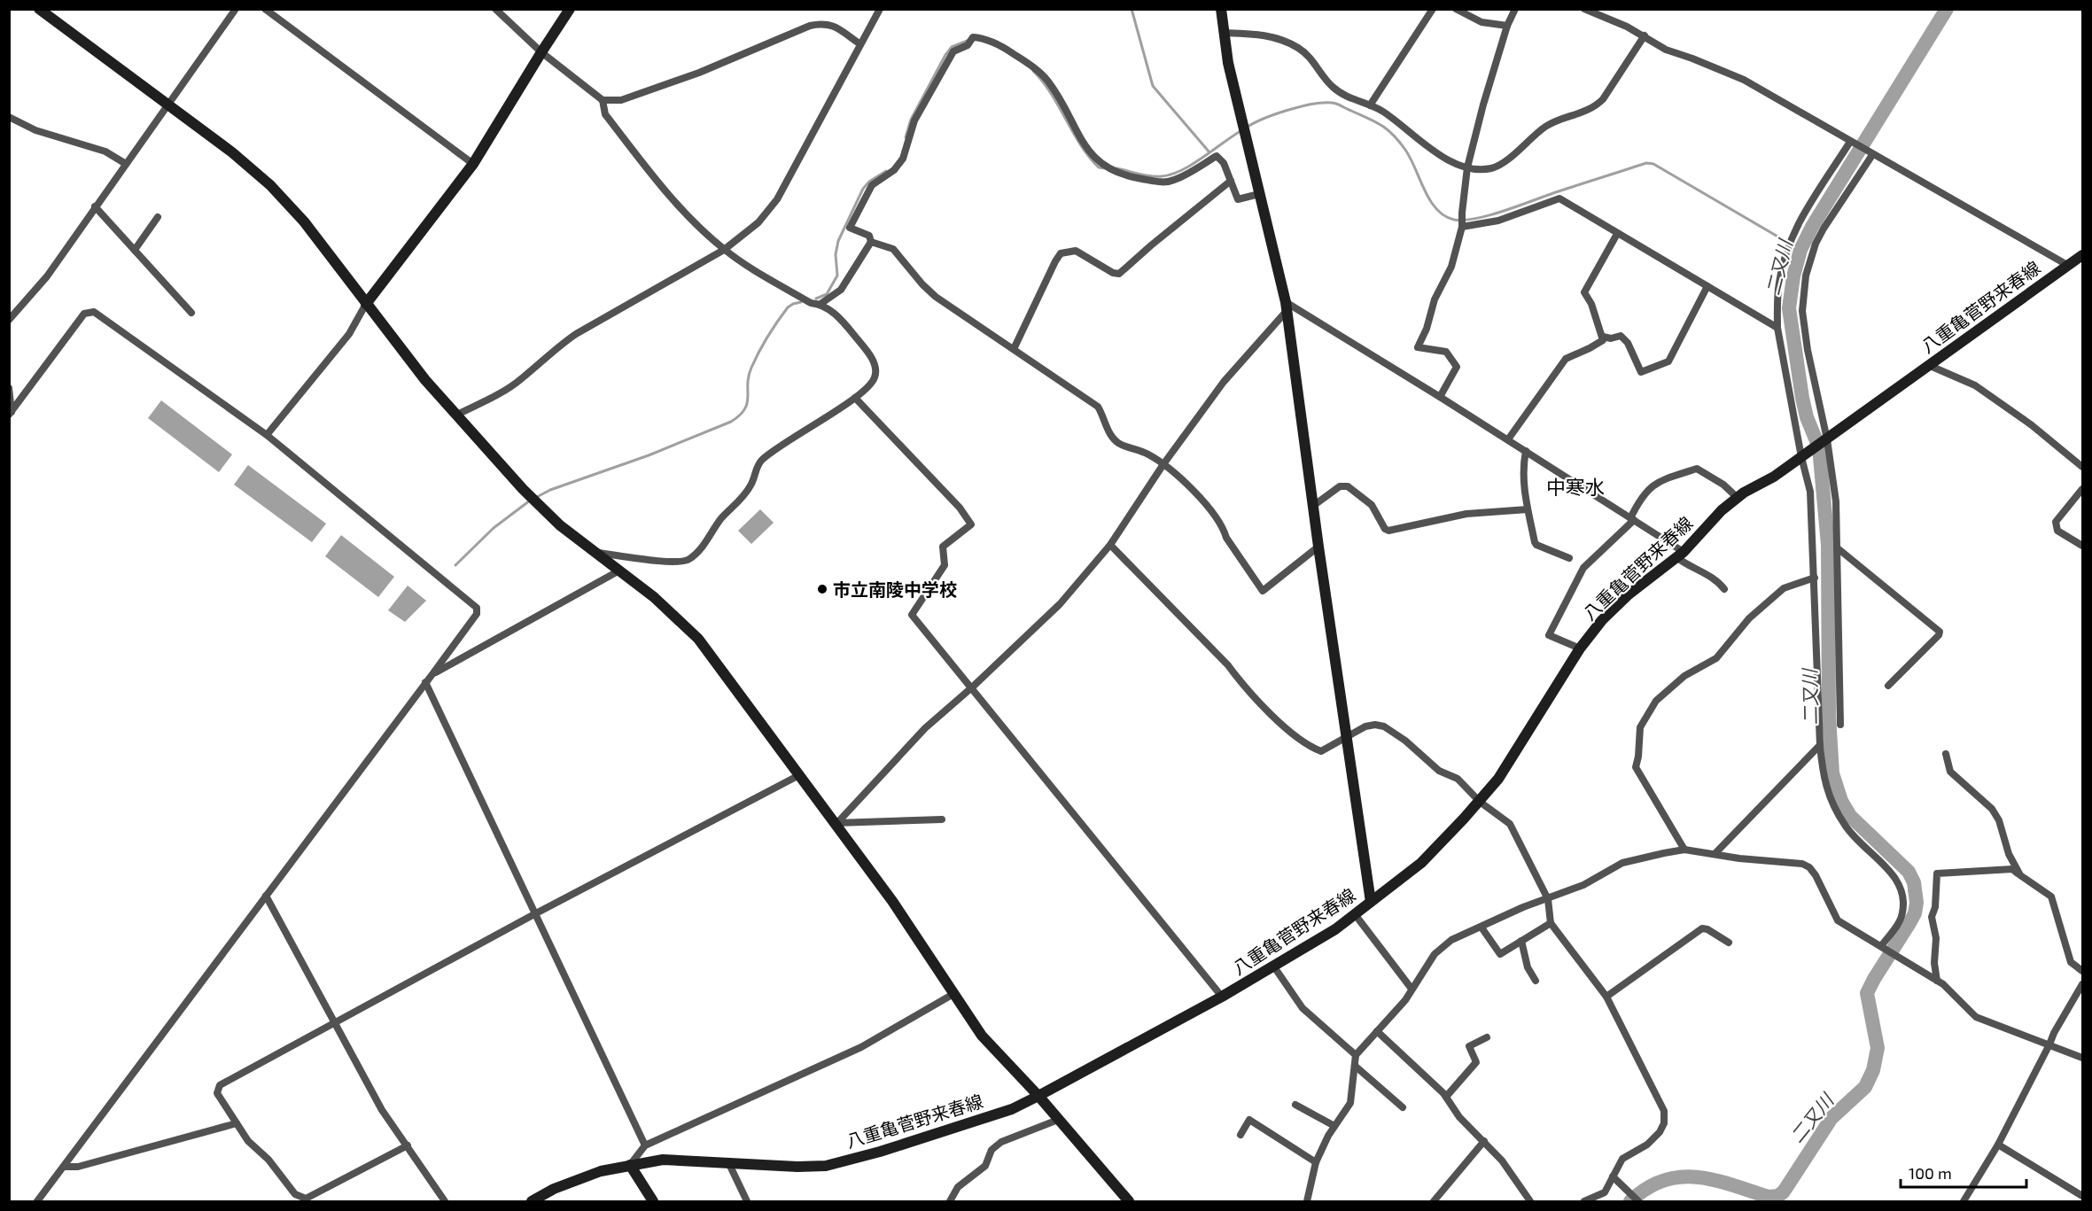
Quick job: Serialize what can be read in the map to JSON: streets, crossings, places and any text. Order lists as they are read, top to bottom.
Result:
{
  "streets": {
    "street": ["八重亀菅野来春線"]
  },
  "districts": ["中寒水"],
  "water": ["二又川"],
  "places": ["市立南陵中学校"],
  "scale_bar": "100 m"
}
